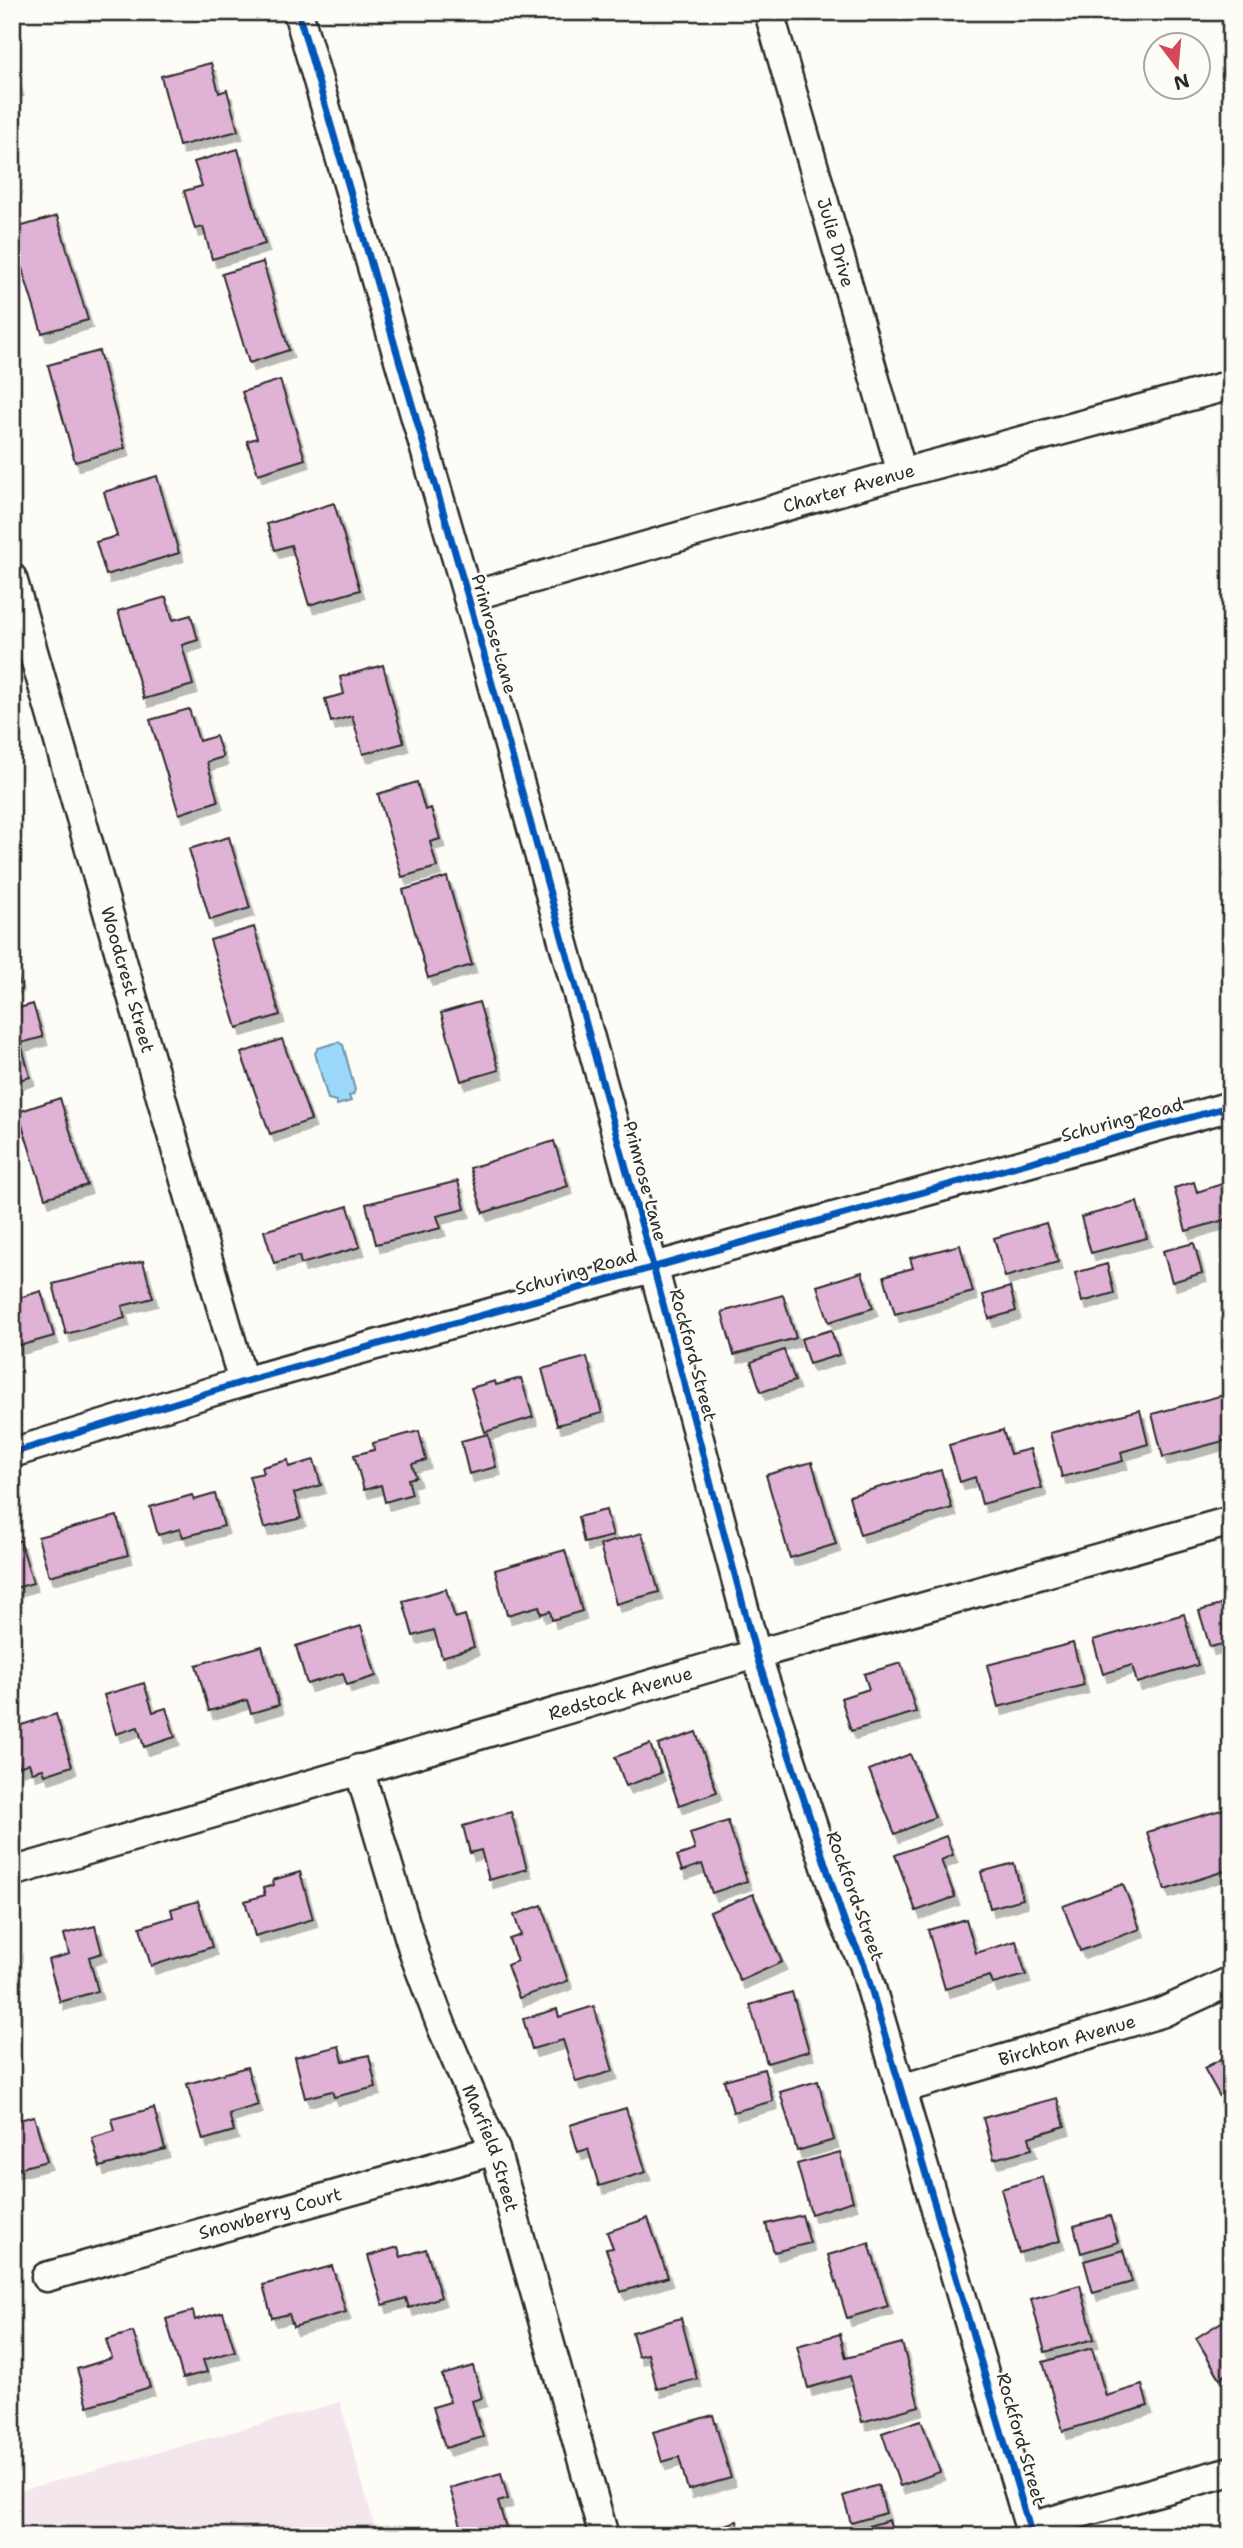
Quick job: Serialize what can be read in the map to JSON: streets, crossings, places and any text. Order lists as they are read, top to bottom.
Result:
{
  "streets": {
    "street": [
      "Julie Drive",
      "Charter Avenue",
      "Primrose Lane",
      "Woodcrest Street",
      "Schuring Road",
      "Rockford Street",
      "Redstock Avenue",
      "Birchton Avenue",
      "Marfield Street",
      "Snowberry Court"
    ]
  },
  "crossings": [
    ["Julie Drive", "Charter Avenue"],
    ["Charter Avenue", "Primrose Lane"],
    ["Primrose Lane", "Schuring Road"],
    ["Primrose Lane", "Rockford Street"],
    ["Woodcrest Street", "Schuring Road"],
    ["Schuring Road", "Rockford Street"],
    ["Rockford Street", "Redstock Avenue"],
    ["Rockford Street", "Birchton Avenue"],
    ["Redstock Avenue", "Marfield Street"],
    ["Marfield Street", "Snowberry Court"]
  ],
  "north": "bottom"
}
